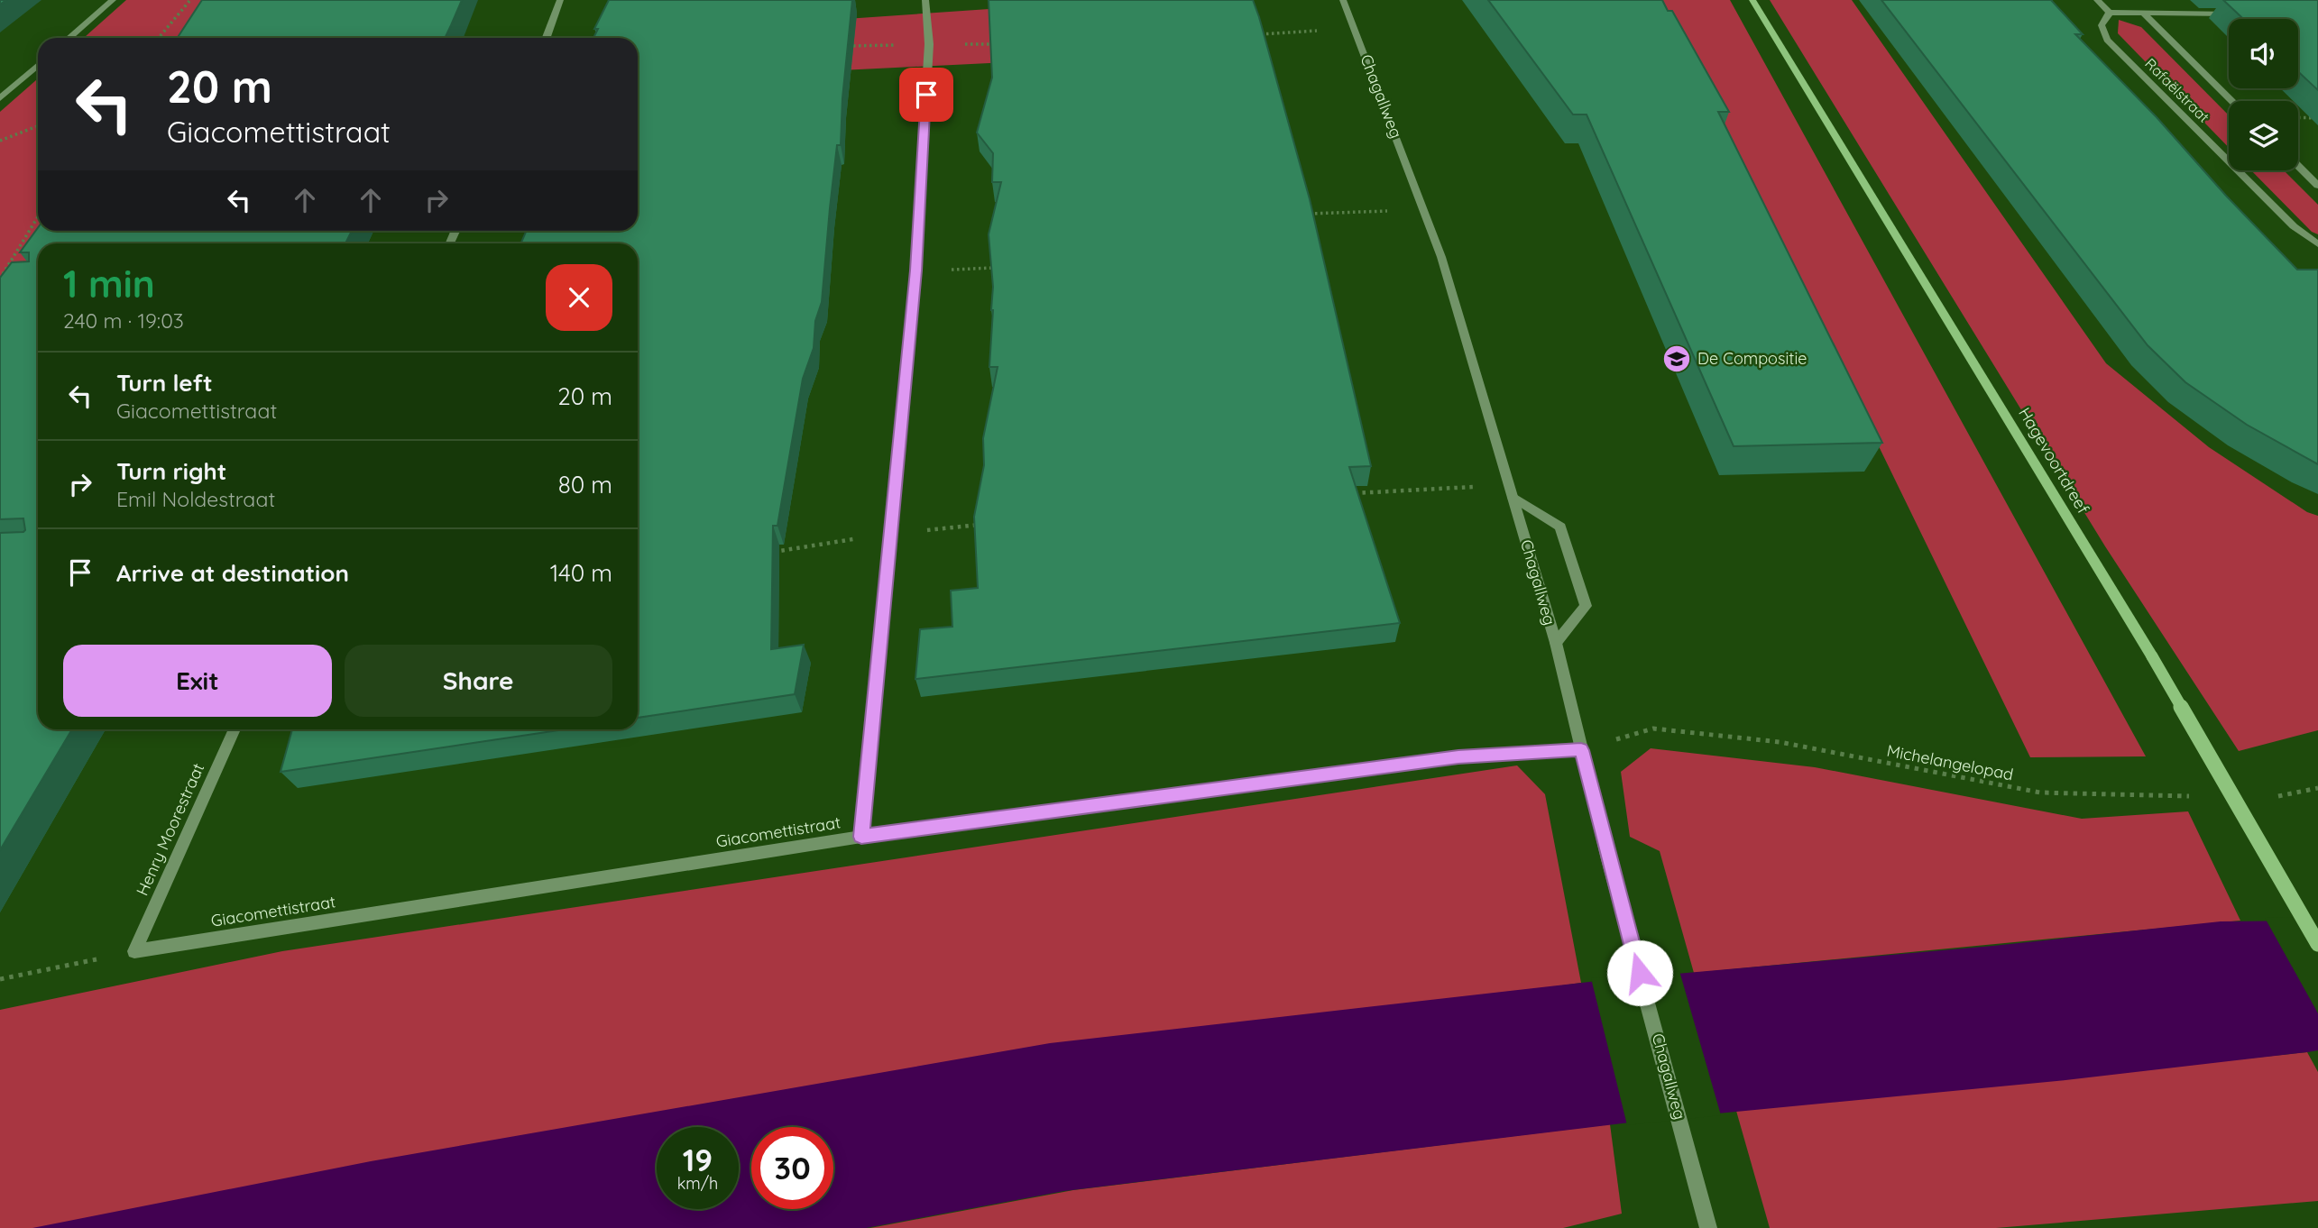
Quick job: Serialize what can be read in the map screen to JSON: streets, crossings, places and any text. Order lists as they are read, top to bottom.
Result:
{
  "streets": {
    "main road": ["Hagevoortdreef"],
    "street": [
      "Rafaëlstraat",
      "Chagallweg",
      "Henry Moorestraat",
      "Giacomettistraat"
    ],
    "path": ["Michelangelopad"]
  },
  "crossings": [
    ["Chagallweg", "Michelangelopad"],
    ["Chagallweg", "Giacomettistraat"],
    ["Michelangelopad", "Giacomettistraat"],
    ["Henry Moorestraat", "Giacomettistraat"]
  ],
  "places": {
    "school or university": ["De Compositie"]
  },
  "page": {
    "turn": ["20 m", "Giacomettistraat"],
    "heading": ["1 min", "240 m · 19:03"],
    "list": [
      {
        "name": "Turn left",
        "note": "Giacomettistraat",
        "value": "20 m"
      },
      {
        "name": "Turn right",
        "note": "Emil Noldestraat",
        "value": "80 m"
      },
      {
        "name": "Arrive at destination",
        "value": "140 m"
      }
    ],
    "buttons": ["Exit", "Share"],
    "speed": "19 km/h",
    "limit": "30"
  }
}
